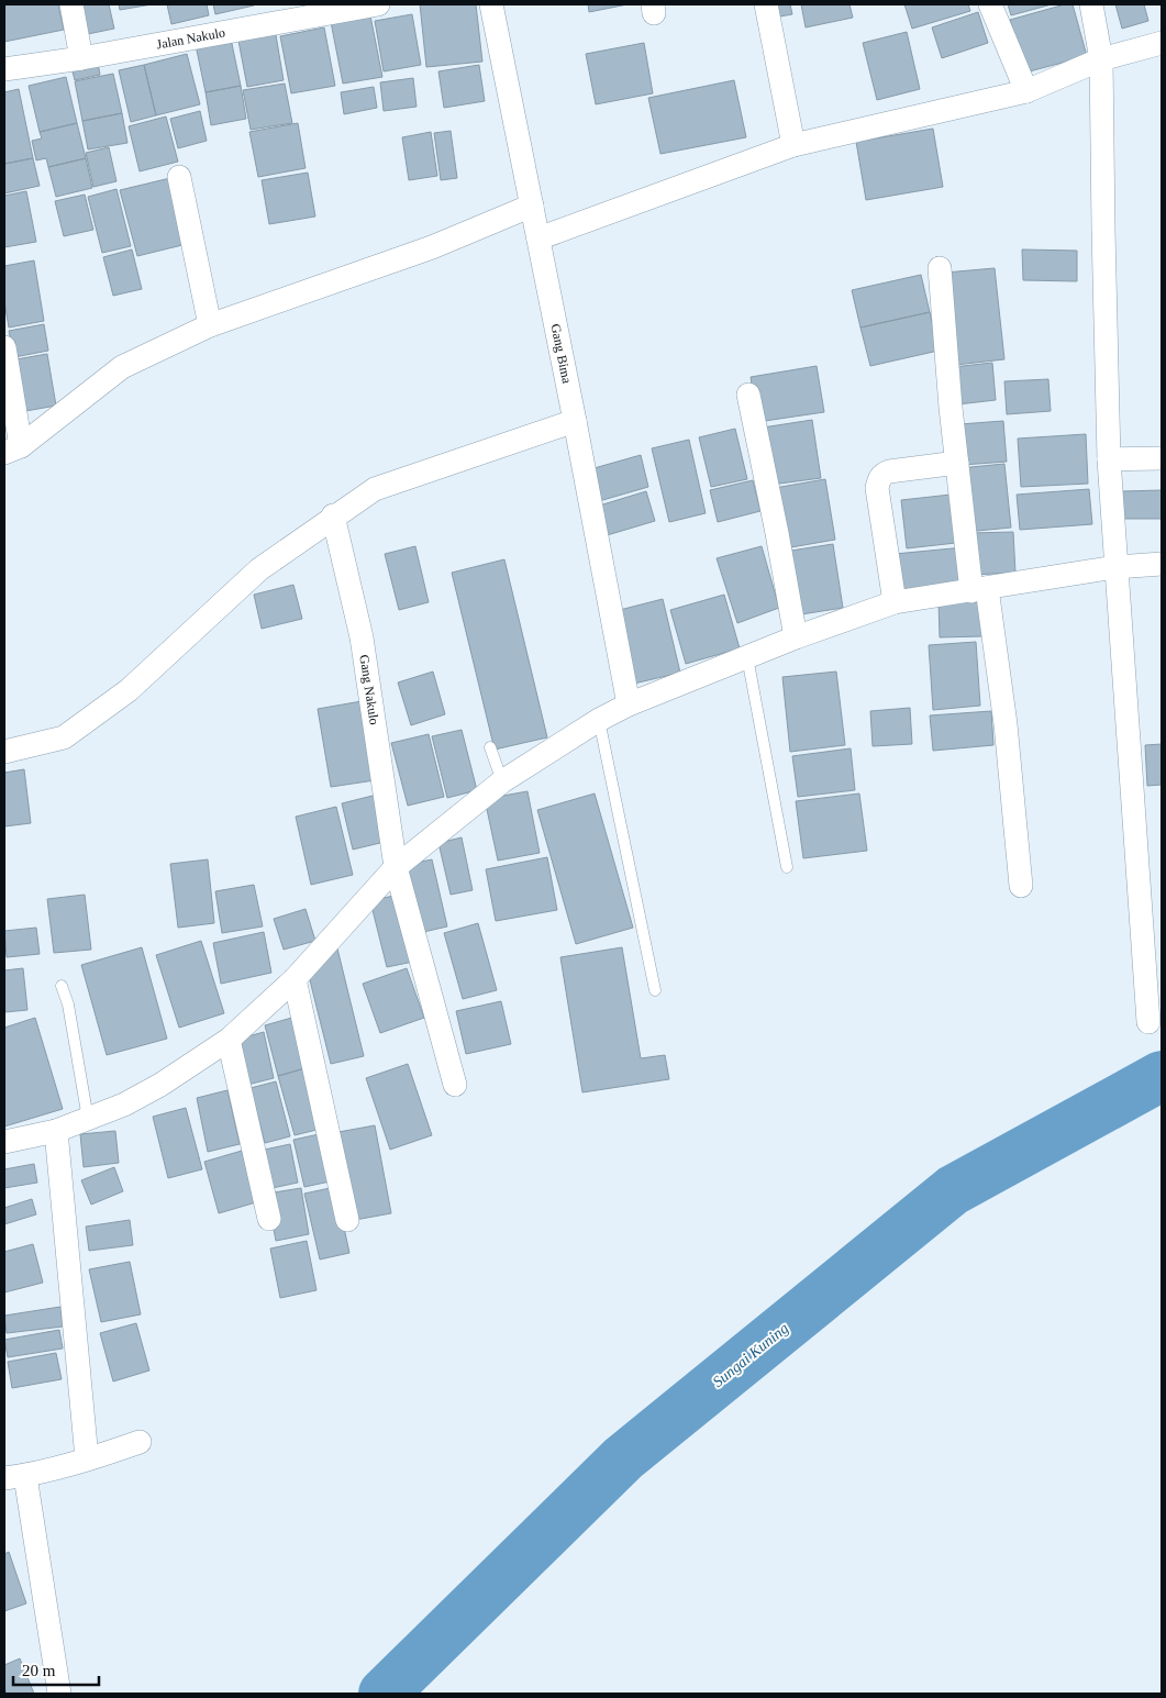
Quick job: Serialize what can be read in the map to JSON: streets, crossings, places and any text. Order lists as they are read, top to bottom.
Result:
{
  "streets": {
    "street": ["Jalan Nakulo", "Gang Bima", "Gang Nakulo"]
  },
  "water": ["Sungai Kuning"],
  "scale_bar": "20 m"
}
